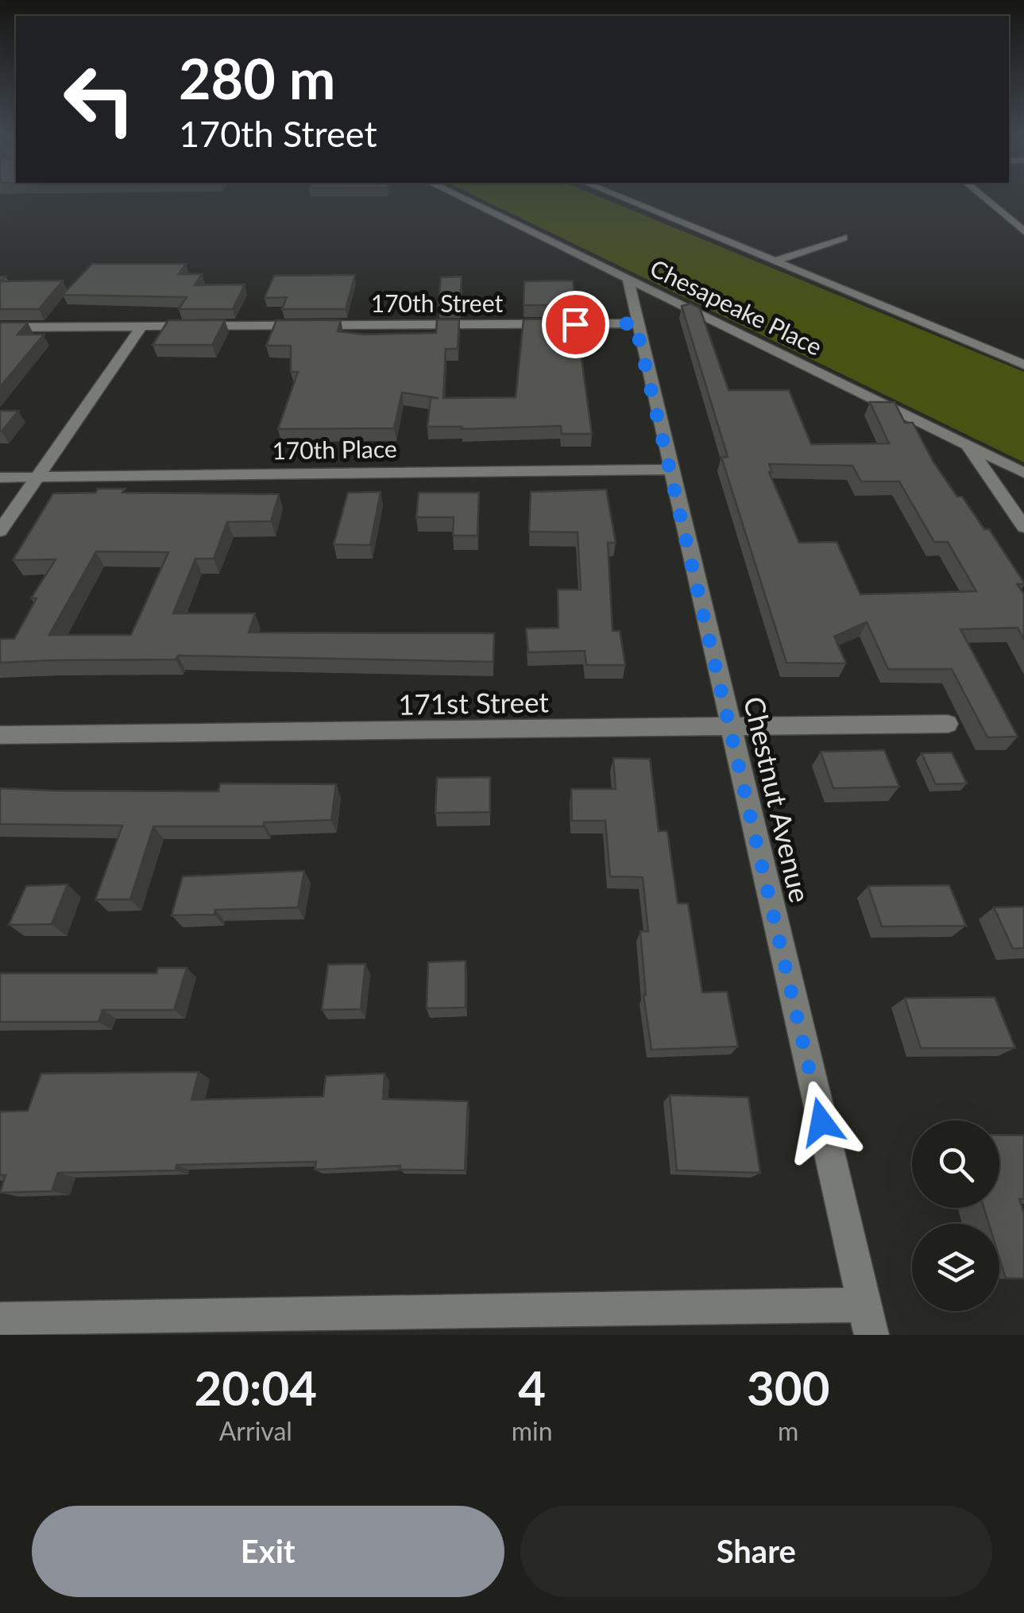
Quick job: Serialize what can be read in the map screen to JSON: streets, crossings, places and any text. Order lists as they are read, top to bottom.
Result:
{
  "streets": {
    "street": [
      "170th Street",
      "Chesapeake Place",
      "170th Place",
      "171st Street",
      "Chestnut Avenue"
    ]
  },
  "crossings": [
    ["170th Street", "Chestnut Avenue"],
    ["Chesapeake Place", "Chestnut Avenue"],
    ["170th Place", "Chestnut Avenue"],
    ["171st Street", "Chestnut Avenue"]
  ],
  "page": {
    "turn": ["280 m", "170th Street"],
    "eta": [
      "20:04",
      "Arrival",
      "4",
      "min",
      "300",
      "m"
    ],
    "buttons": ["Exit", "Share"]
  }
}
